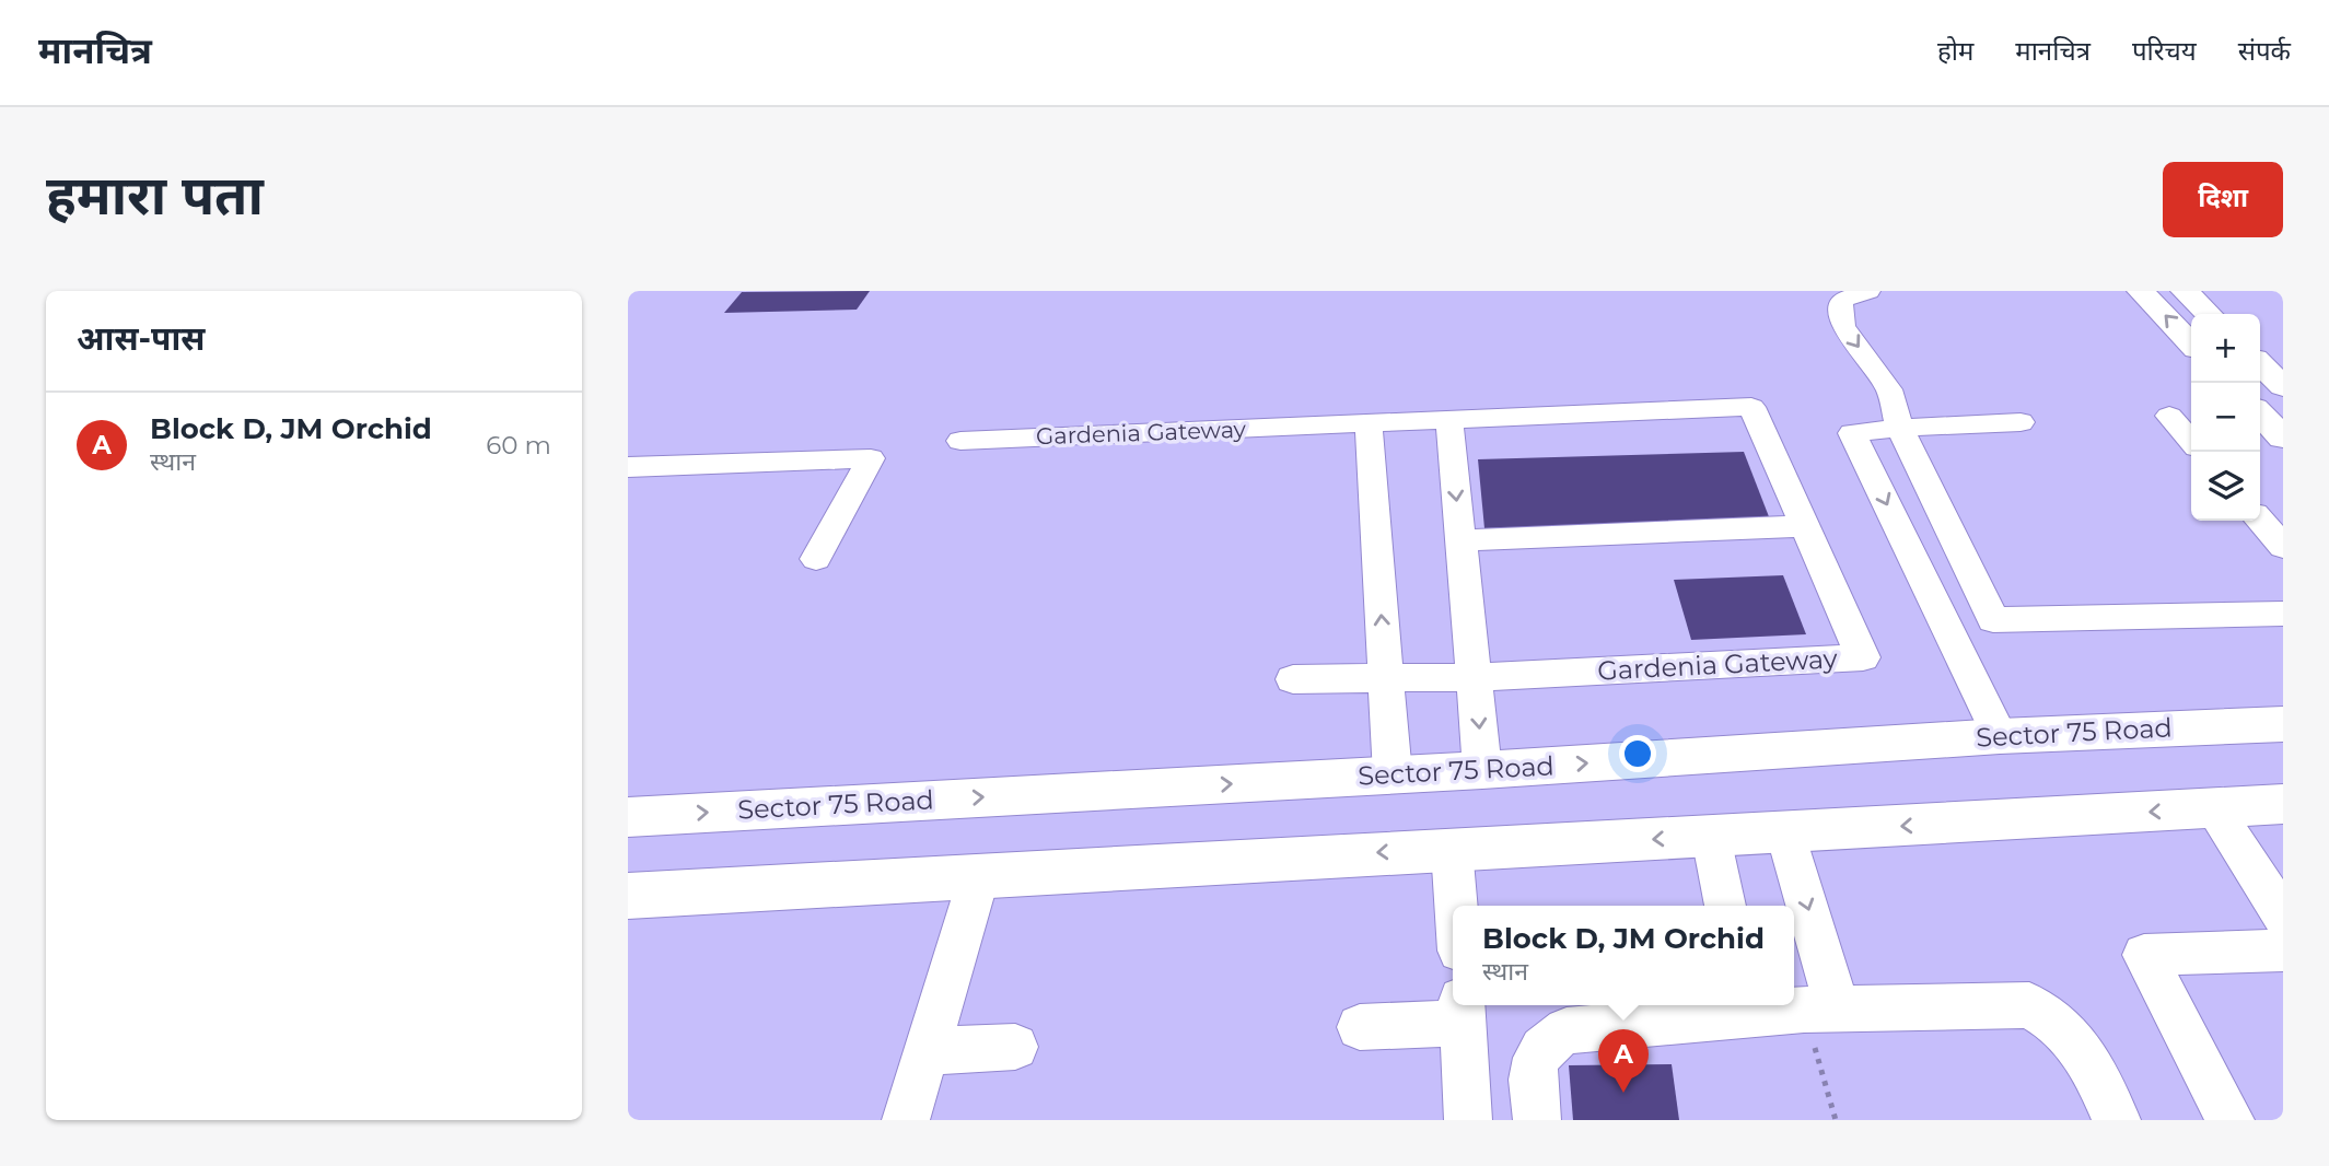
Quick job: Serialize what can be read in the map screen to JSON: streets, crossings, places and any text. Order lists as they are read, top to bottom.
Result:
{
  "streets": {
    "street": ["Gardenia Gateway", "Sector 75 Road"]
  },
  "page": {
    "header": "मानचित्र",
    "nav": [
      "होम",
      "मानचित्र",
      "परिचय",
      "संपर्क"
    ],
    "buttons": "दिशा",
    "title": "हमारा पता",
    "heading": "आस-पास",
    "map_buttons": ["+", "−"],
    "list": [
      {
        "mark": "A",
        "name": "Block D, JM Orchid",
        "note": "स्थान",
        "value": "60 m"
      }
    ],
    "popup": ["Block D, JM Orchid", "स्थान"],
    "pins": "A"
  }
}
